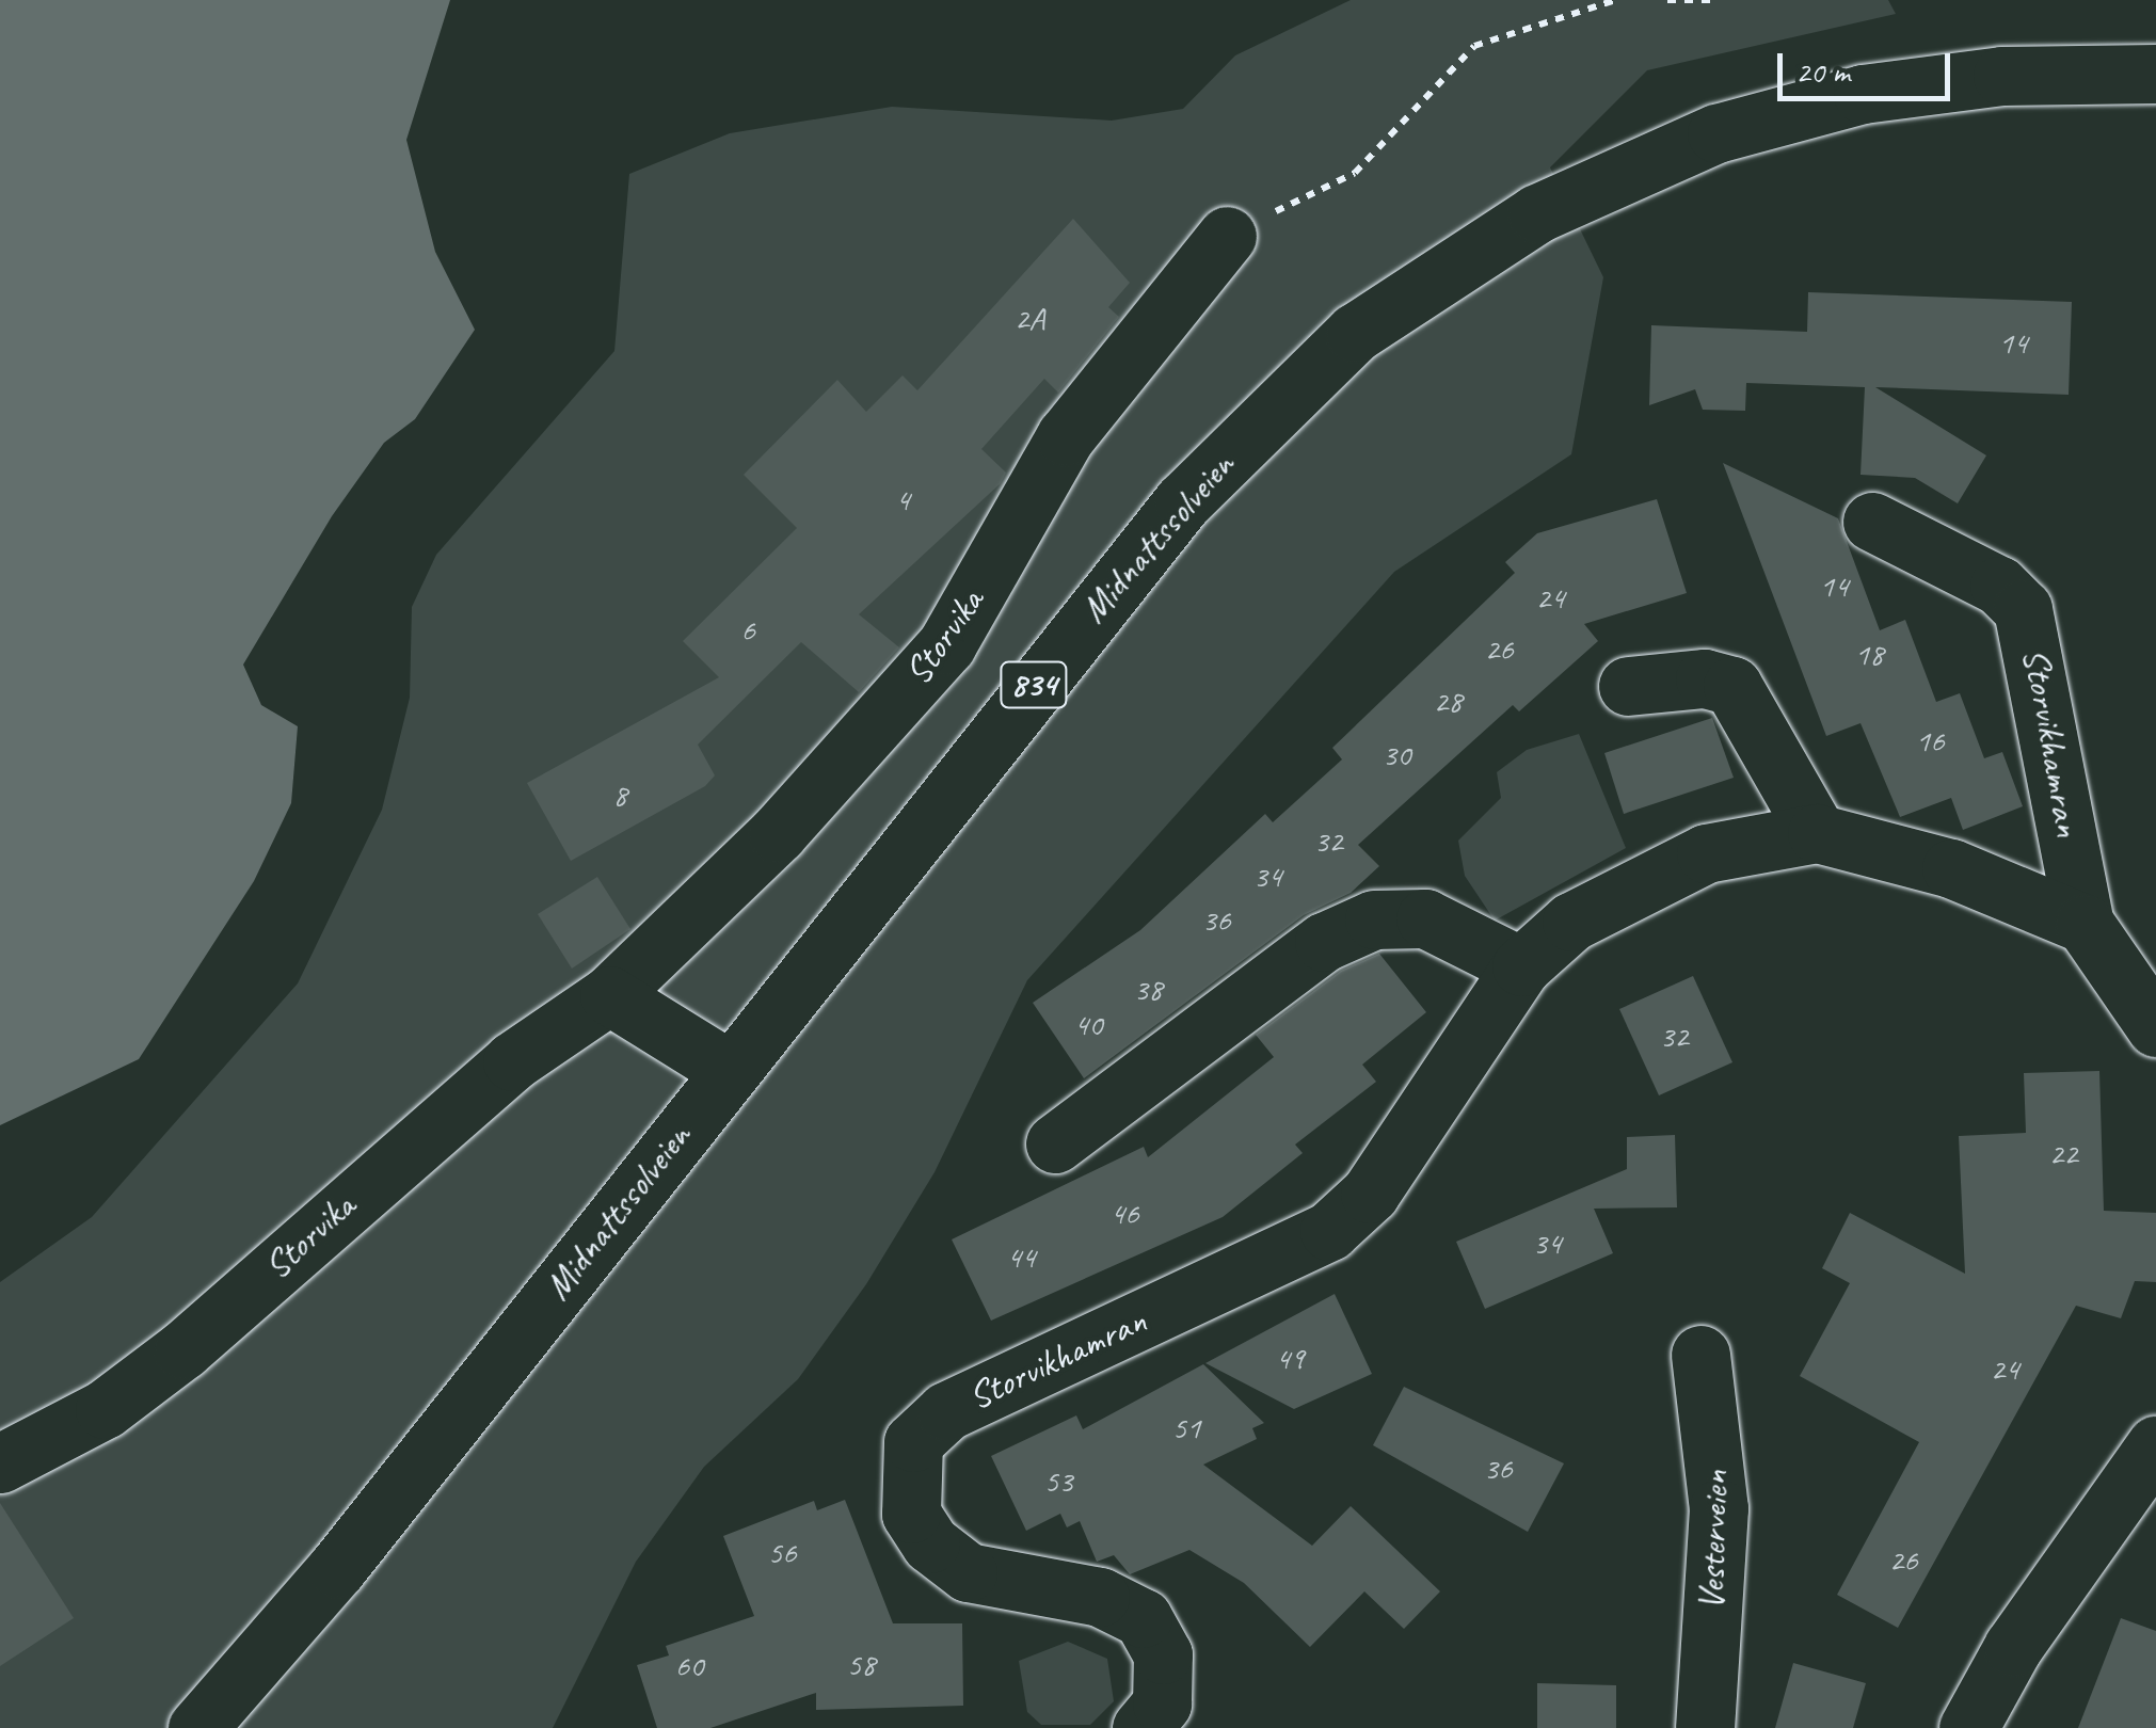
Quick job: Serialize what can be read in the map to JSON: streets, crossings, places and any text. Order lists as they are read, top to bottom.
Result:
{
  "streets": {
    "street": [
      "Midnattssolveien",
      "Storvika",
      "834",
      "Storvikhamran",
      "Vesterveien"
    ]
  },
  "house_numbers": [
    "2A",
    "14",
    "4",
    "14",
    "24",
    "6",
    "26",
    "18",
    "28",
    "16",
    "30",
    "8",
    "32",
    "34",
    "36",
    "38",
    "40",
    "32",
    "22",
    "46",
    "34",
    "44",
    "49",
    "24",
    "51",
    "36",
    "53",
    "56",
    "26",
    "58",
    "60"
  ],
  "scale_bar": "20 m"
}
